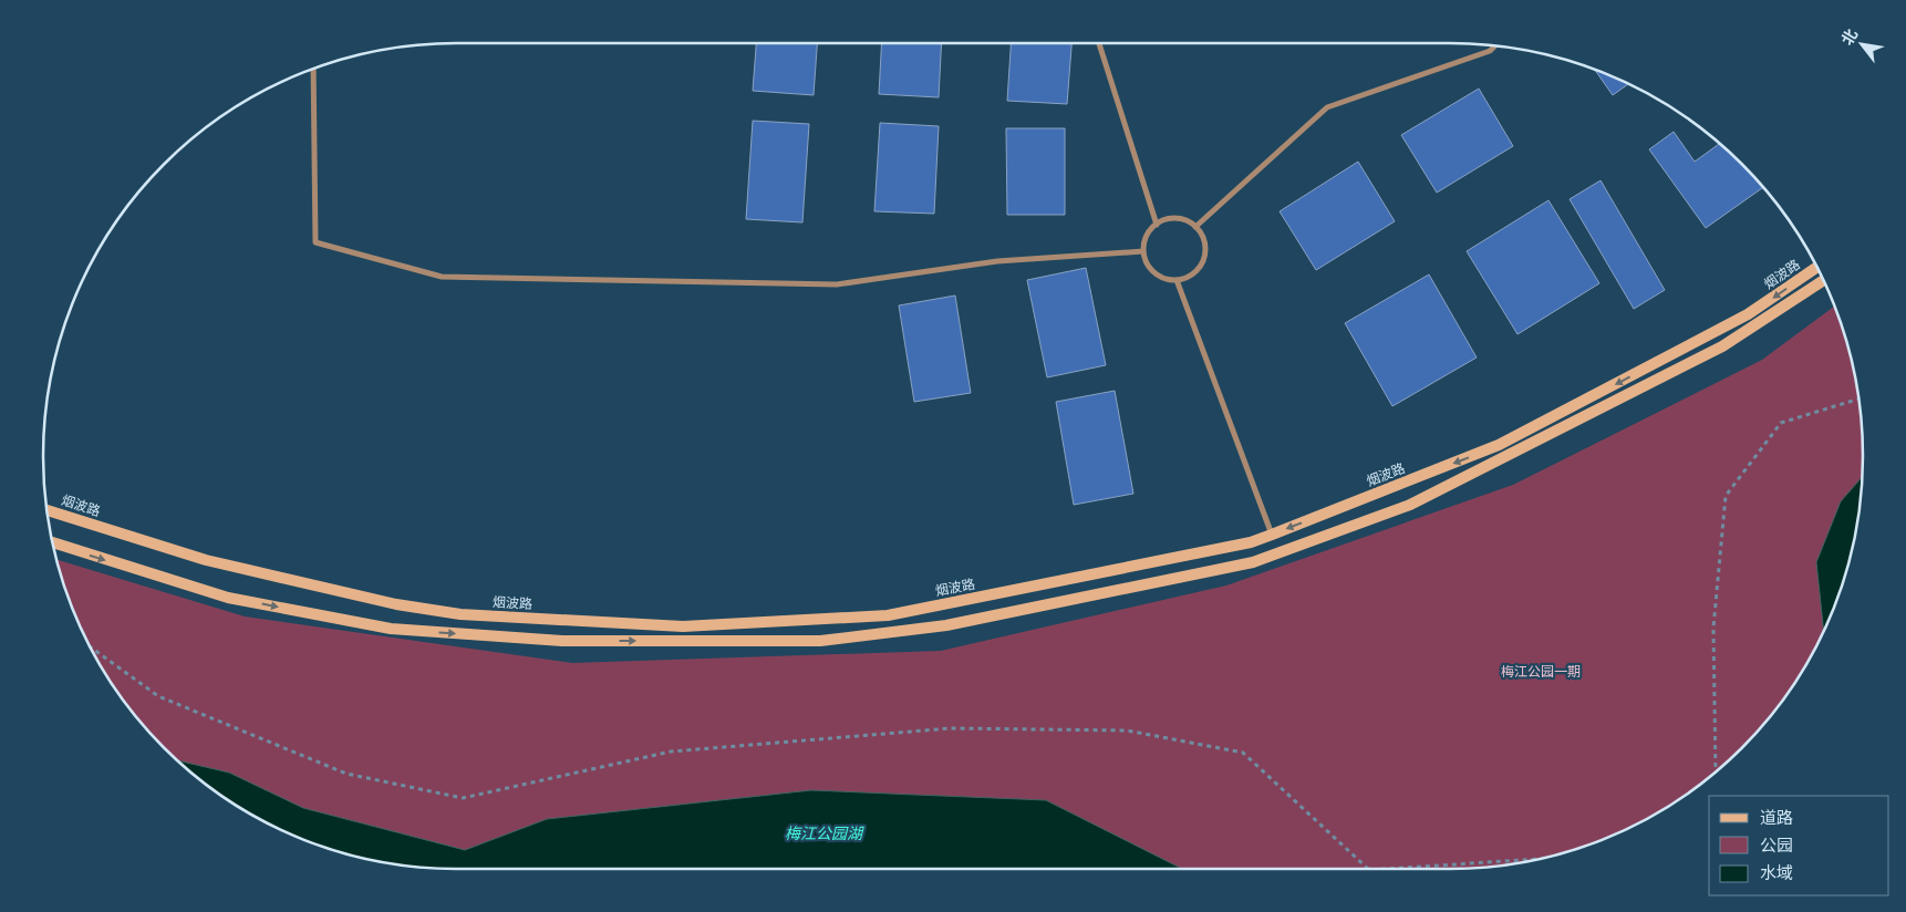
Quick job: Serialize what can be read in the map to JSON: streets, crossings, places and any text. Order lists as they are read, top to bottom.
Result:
{
  "streets": {
    "main road": ["烟波路"]
  },
  "water": ["梅江公园湖"],
  "parks": ["梅江公园一期"],
  "legend": ["道路", "公园", "水域"],
  "north": "top left"
}
